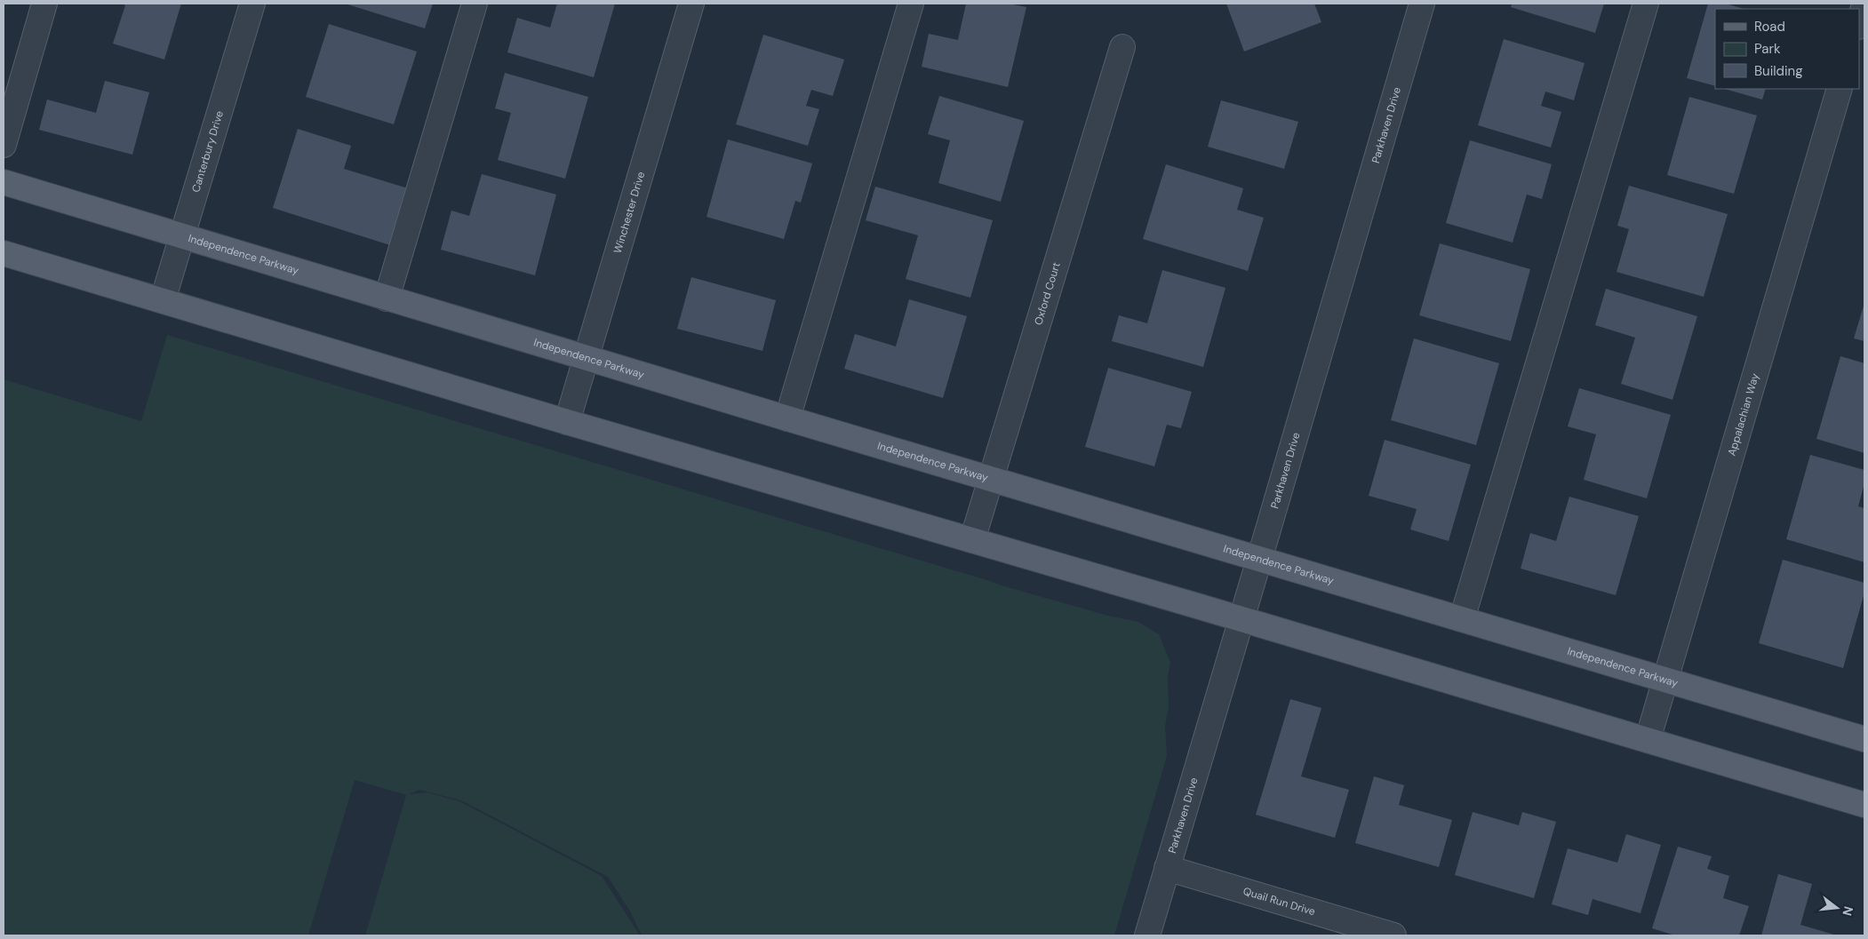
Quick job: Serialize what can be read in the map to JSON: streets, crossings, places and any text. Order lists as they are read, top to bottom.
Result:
{
  "streets": {
    "main road": ["Independence Parkway"],
    "street": [
      "Parkhaven Drive",
      "Canterbury Drive",
      "Winchester Drive",
      "Oxford Court",
      "Appalachian Way",
      "Quail Run Drive"
    ]
  },
  "crossings": [
    ["Parkhaven Drive", "Independence Parkway"],
    ["Parkhaven Drive", "Quail Run Drive"],
    ["Canterbury Drive", "Independence Parkway"],
    ["Winchester Drive", "Independence Parkway"],
    ["Independence Parkway", "Oxford Court"],
    ["Independence Parkway", "Appalachian Way"]
  ],
  "legend": ["Road", "Park", "Building"],
  "north": "right"
}
